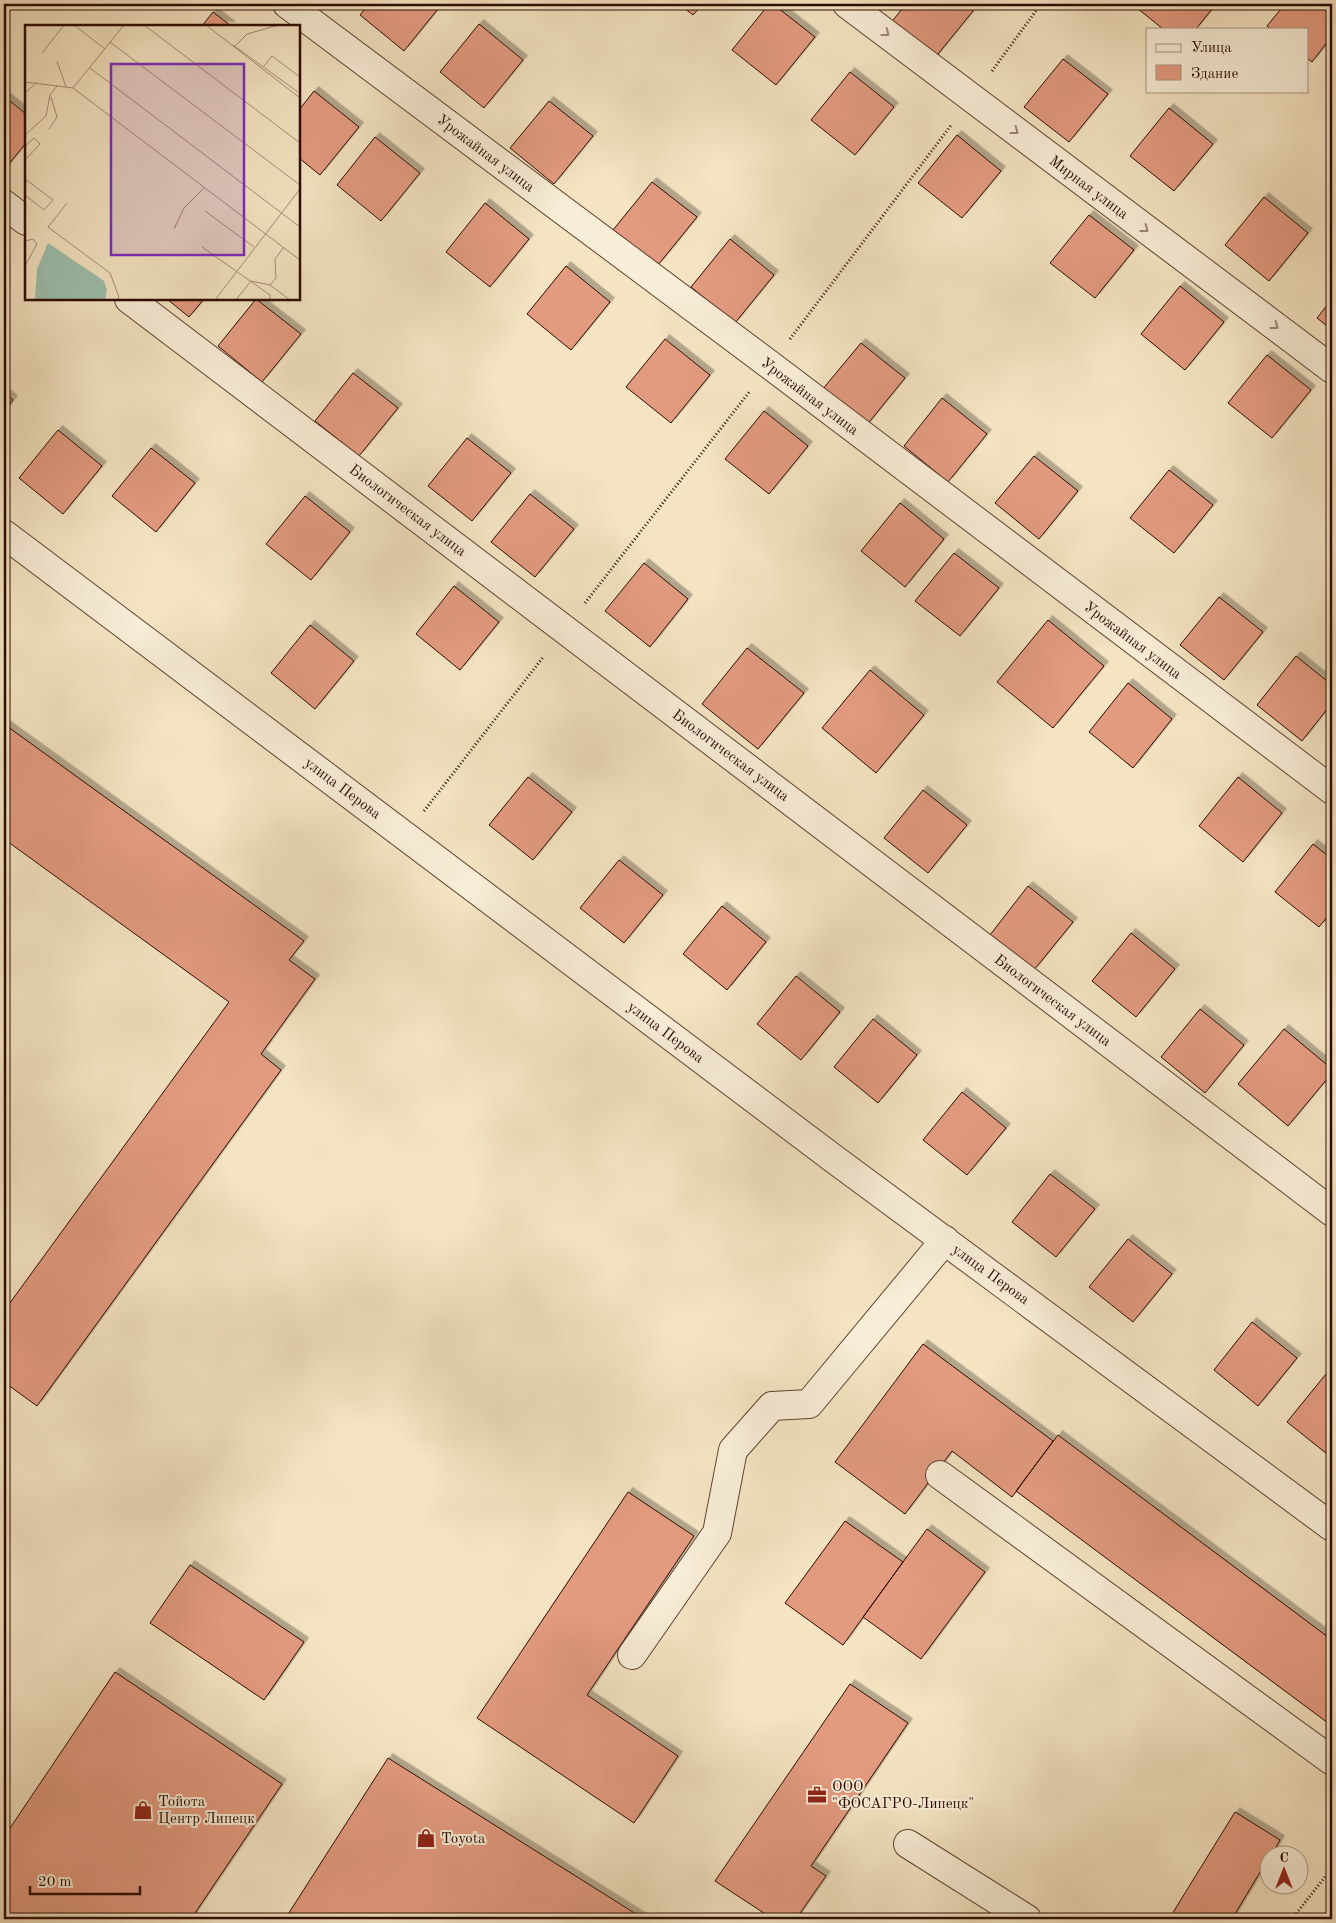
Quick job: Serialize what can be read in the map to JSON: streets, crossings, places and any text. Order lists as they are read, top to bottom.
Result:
{
  "streets": {
    "street": [
      "Урожайная улица",
      "Мирная улица",
      "Биологическая улица",
      "улица Перова"
    ]
  },
  "one_way": ["Мирная улица"],
  "places": {
    "office": ["ООО \"ФОСАГРО-Липецк\""],
    "shop": ["Тойота Центр Липецк", "Toyota"]
  },
  "legend": ["Улица", "Здание"],
  "scale_bar": "20 m",
  "north": "top"
}
